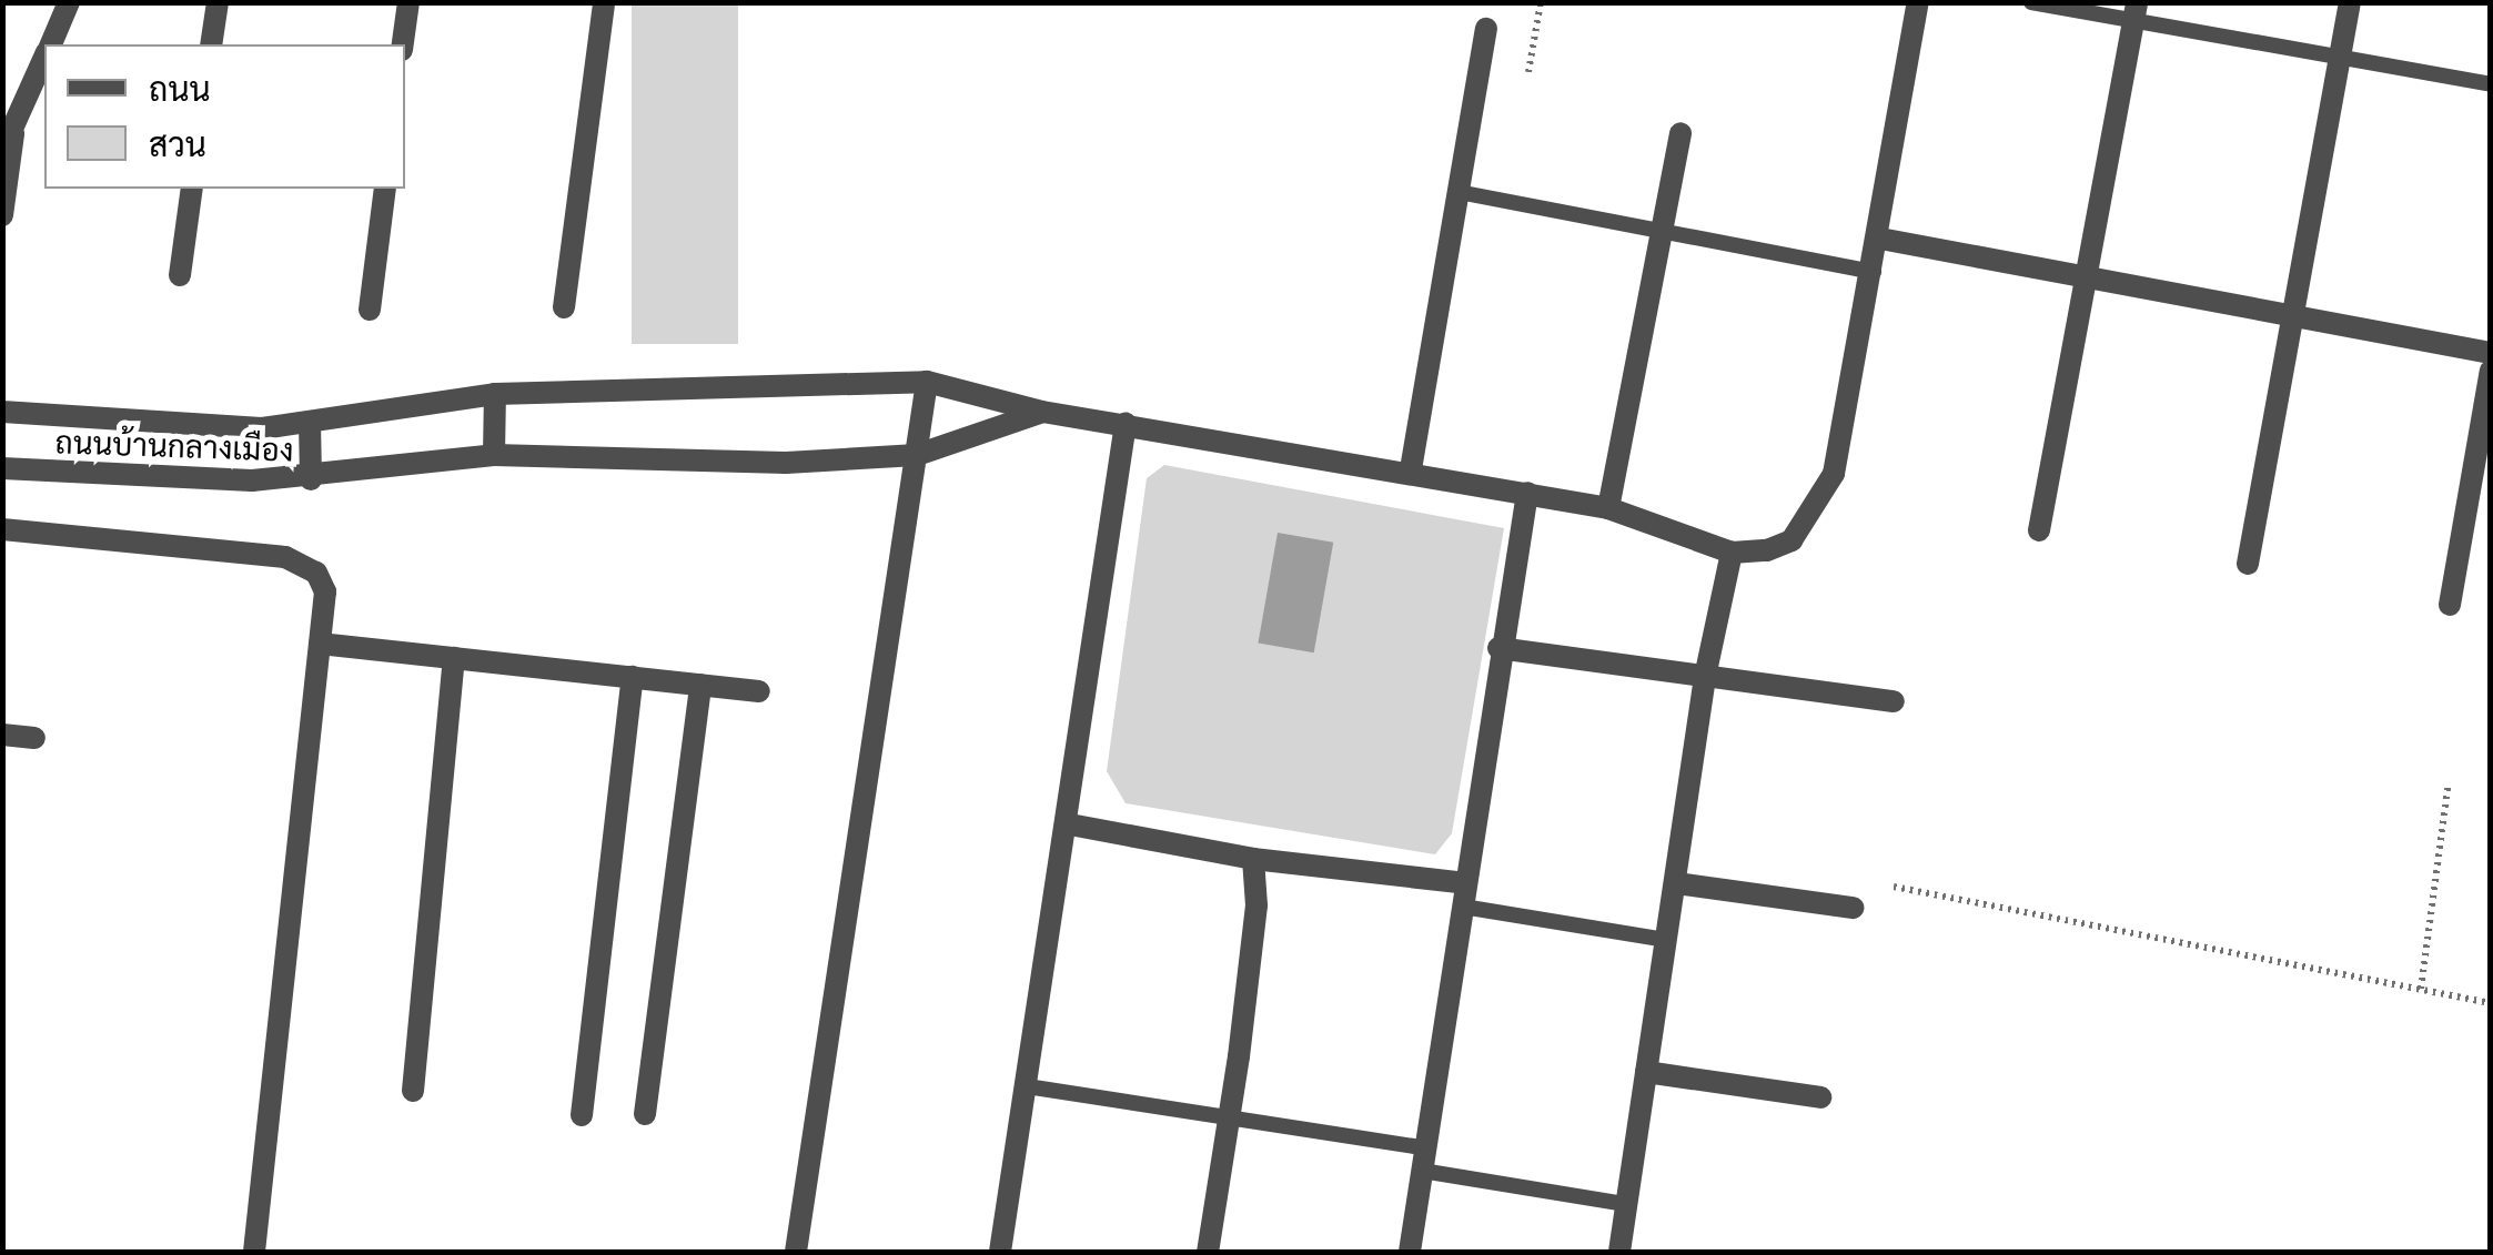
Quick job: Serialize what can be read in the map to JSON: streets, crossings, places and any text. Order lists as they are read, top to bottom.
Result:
{
  "streets": {
    "street": ["ถนนบ้านกลางเมือง"]
  },
  "legend": ["ถนน", "สวน"]
}
